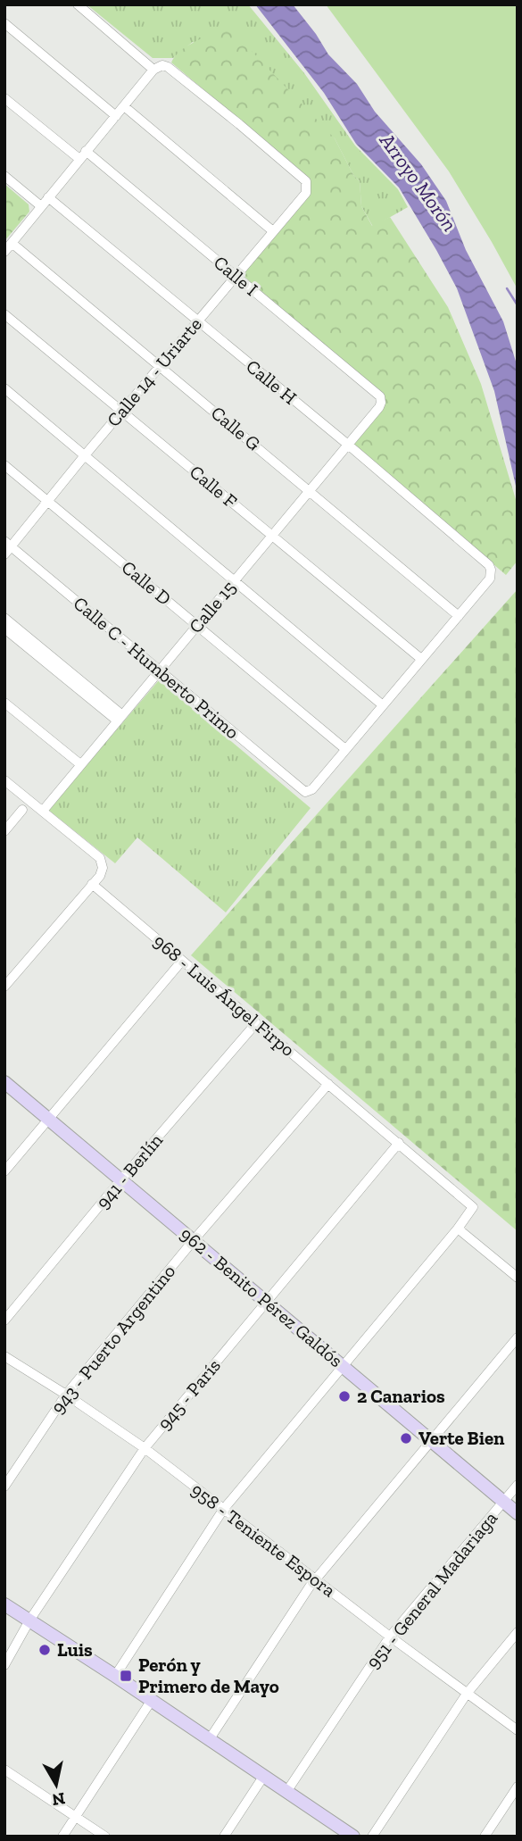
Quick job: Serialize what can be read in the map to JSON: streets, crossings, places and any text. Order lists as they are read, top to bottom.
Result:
{
  "streets": {
    "main road": ["962 - Benito Pérez Galdós"],
    "street": [
      "Calle I",
      "Calle 14 - Uriarte",
      "Calle H",
      "Calle G",
      "Calle F",
      "Calle D",
      "Calle 15",
      "Calle C - Humberto Primo",
      "968 - Luis Ángel Firpo",
      "941 - Berlín",
      "943 - Puerto Argentino",
      "945 - París",
      "958 - Teniente Espora",
      "951 - General Madariaga"
    ]
  },
  "crossings": [
    ["Calle I", "Calle 14 - Uriarte"],
    ["Calle I", "Calle 15"],
    ["Calle 14 - Uriarte", "Calle H"],
    ["Calle 14 - Uriarte", "Calle G"],
    ["Calle 14 - Uriarte", "Calle F"],
    ["Calle 14 - Uriarte", "Calle D"],
    ["Calle 14 - Uriarte", "Calle C - Humberto Primo"],
    ["Calle H", "Calle G"],
    ["Calle H", "Calle 15"],
    ["Calle G", "Calle 15"],
    ["Calle F", "Calle 15"],
    ["Calle D", "Calle 15"],
    ["Calle D", "Calle C - Humberto Primo"],
    ["Calle 15", "Calle C - Humberto Primo"],
    ["968 - Luis Ángel Firpo", "941 - Berlín"],
    ["968 - Luis Ángel Firpo", "943 - Puerto Argentino"],
    ["968 - Luis Ángel Firpo", "945 - París"],
    ["941 - Berlín", "962 - Benito Pérez Galdós"],
    ["962 - Benito Pérez Galdós", "943 - Puerto Argentino"],
    ["962 - Benito Pérez Galdós", "945 - París"],
    ["962 - Benito Pérez Galdós", "951 - General Madariaga"],
    ["943 - Puerto Argentino", "958 - Teniente Espora"],
    ["945 - París", "958 - Teniente Espora"],
    ["958 - Teniente Espora", "951 - General Madariaga"]
  ],
  "water": ["Arroyo Morón"],
  "places": {
    "other": ["2 Canarios", "Verte Bien", "Luis"],
    "transit": ["Perón y Primero de Mayo"]
  },
  "north": "bottom"
}
